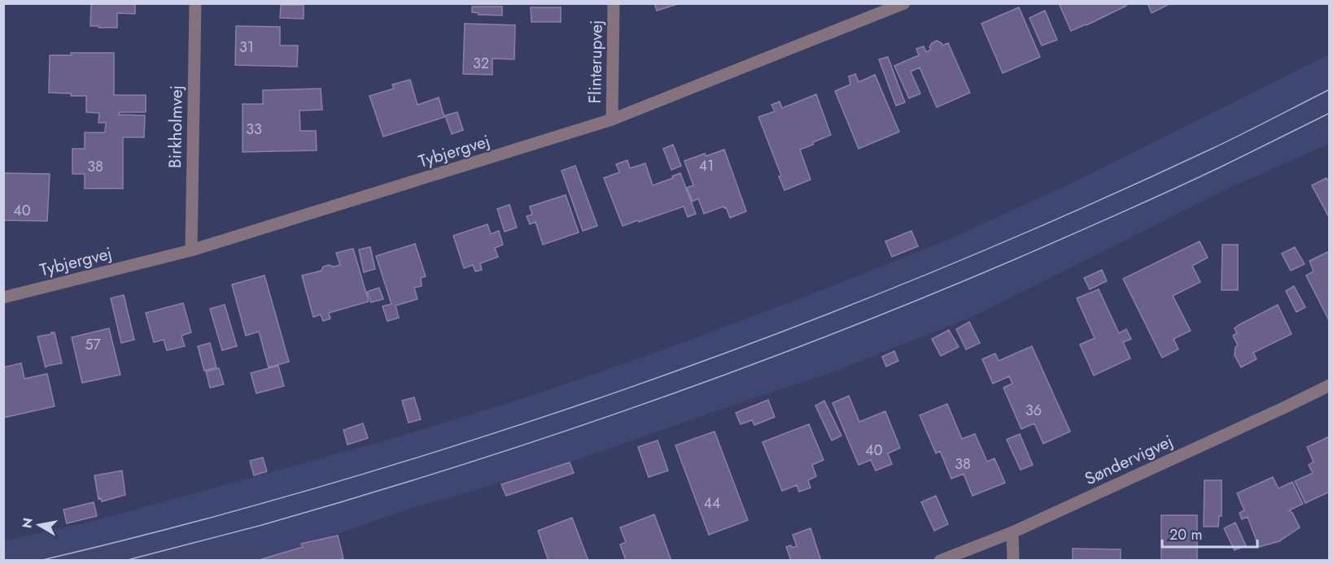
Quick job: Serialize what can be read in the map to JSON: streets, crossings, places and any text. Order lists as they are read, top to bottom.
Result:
{
  "streets": {
    "street": [
      "Flinterupvej",
      "Birkholmvej",
      "Tybjergvej",
      "Søndervigvej"
    ]
  },
  "crossings": [
    ["Flinterupvej", "Tybjergvej"],
    ["Birkholmvej", "Tybjergvej"]
  ],
  "house_numbers": [
    "31",
    "32",
    "33",
    "41",
    "38",
    "40",
    "57",
    "36",
    "40",
    "38",
    "44"
  ],
  "scale_bar": "20 m",
  "north": "left"
}
